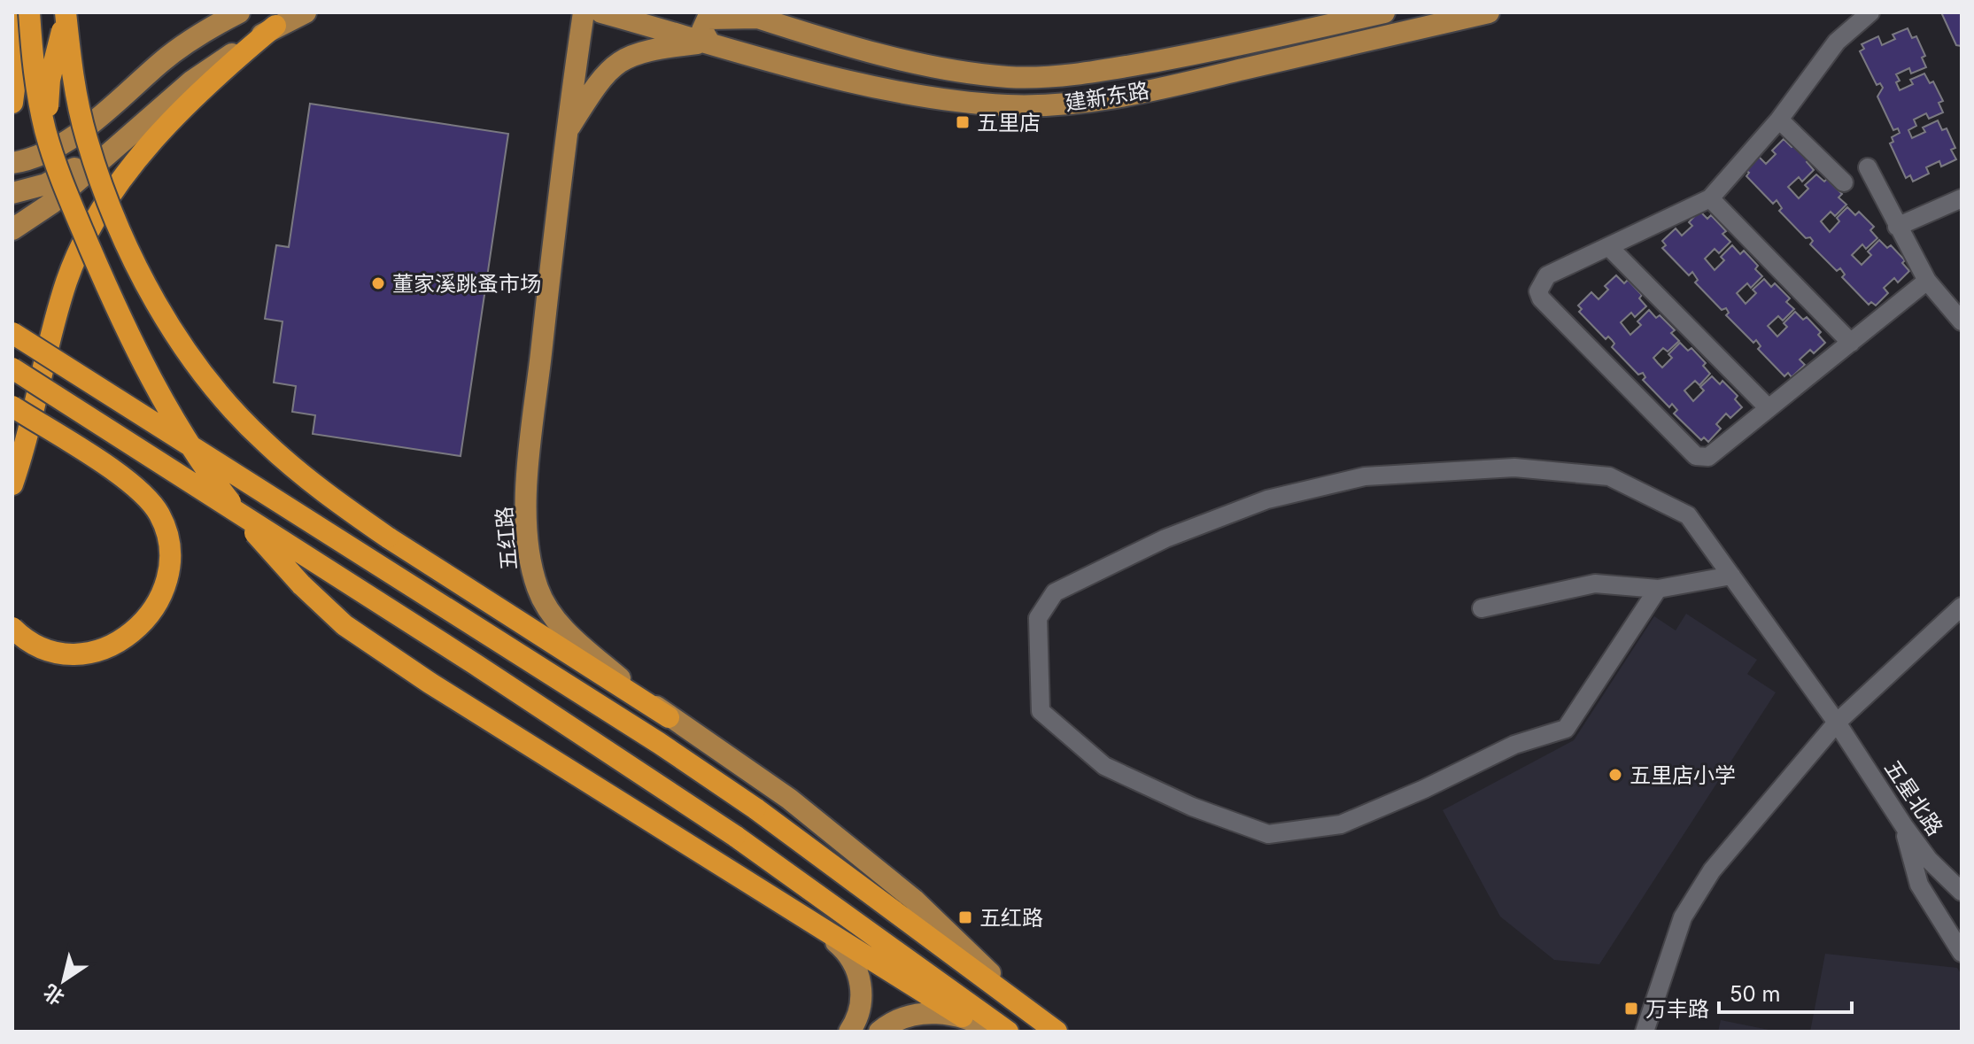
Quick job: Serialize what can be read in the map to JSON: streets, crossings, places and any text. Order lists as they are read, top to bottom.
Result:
{
  "streets": {
    "highway": ["五红路"],
    "main road": ["建新东路"],
    "street": ["五星北路"]
  },
  "places": {
    "transit": ["五里店", "五红路", "万丰路"],
    "other": ["董家溪跳蚤市场", "五里店小学"]
  },
  "scale_bar": "50 m",
  "north": "bottom left"
}
